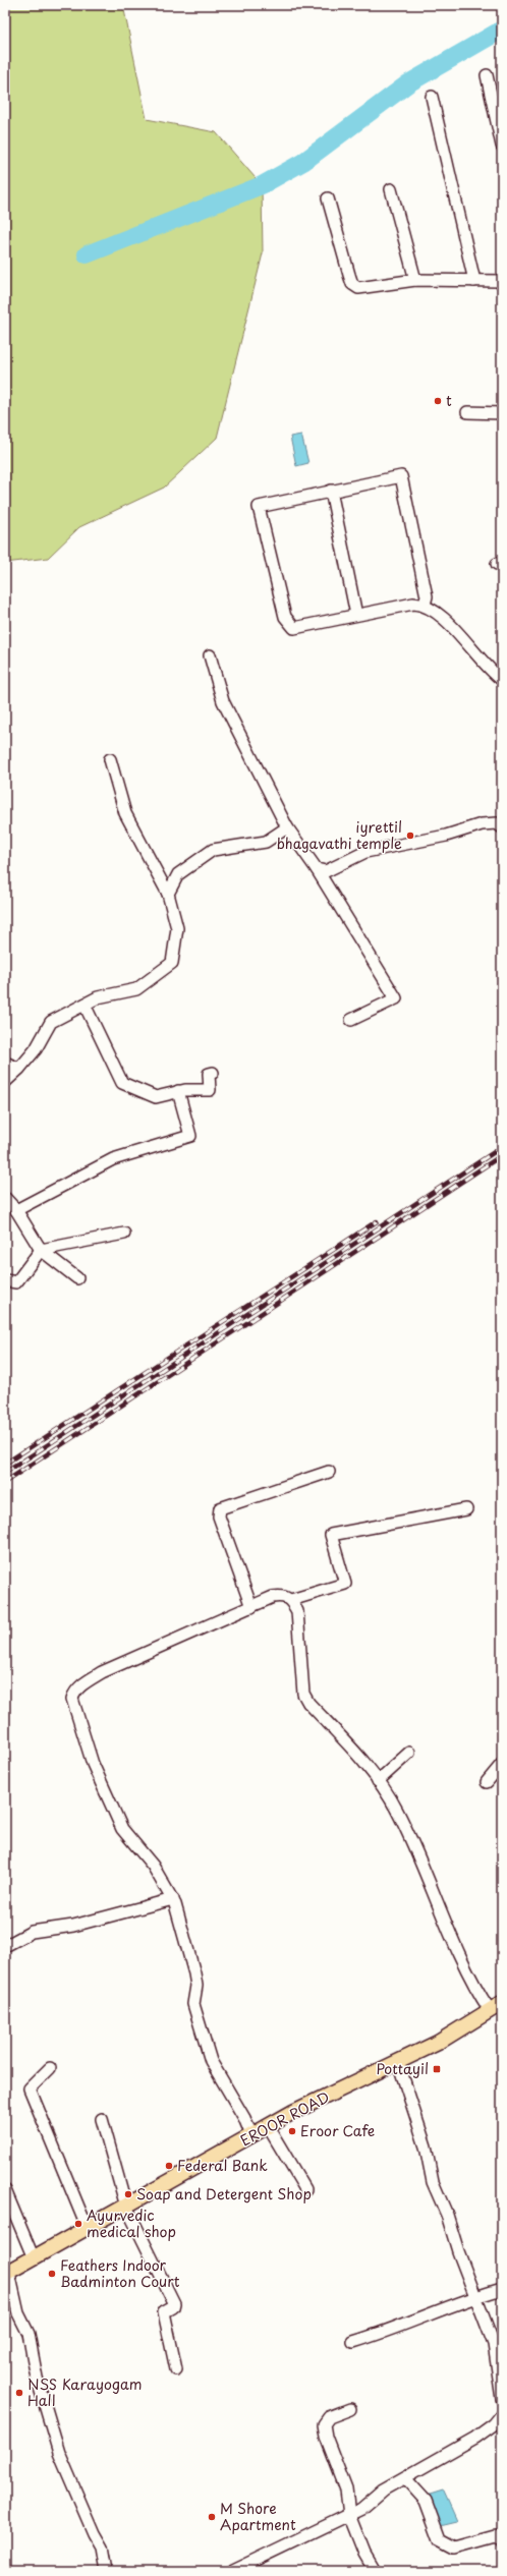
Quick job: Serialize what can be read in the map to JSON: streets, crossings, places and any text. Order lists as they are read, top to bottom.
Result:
{
  "streets": {
    "main road": ["EROOR ROAD"]
  },
  "places": {
    "other": [
      "t",
      "iyrettil bhagavathi temple",
      "Eroor Cafe",
      "Federal Bank",
      "Soap and Detergent Shop",
      "Ayurvedic medical shop",
      "Feathers Indoor Badminton Court",
      "NSS Karayogam Hall",
      "M Shore Apartment"
    ],
    "transit": ["Pottayil"]
  }
}
